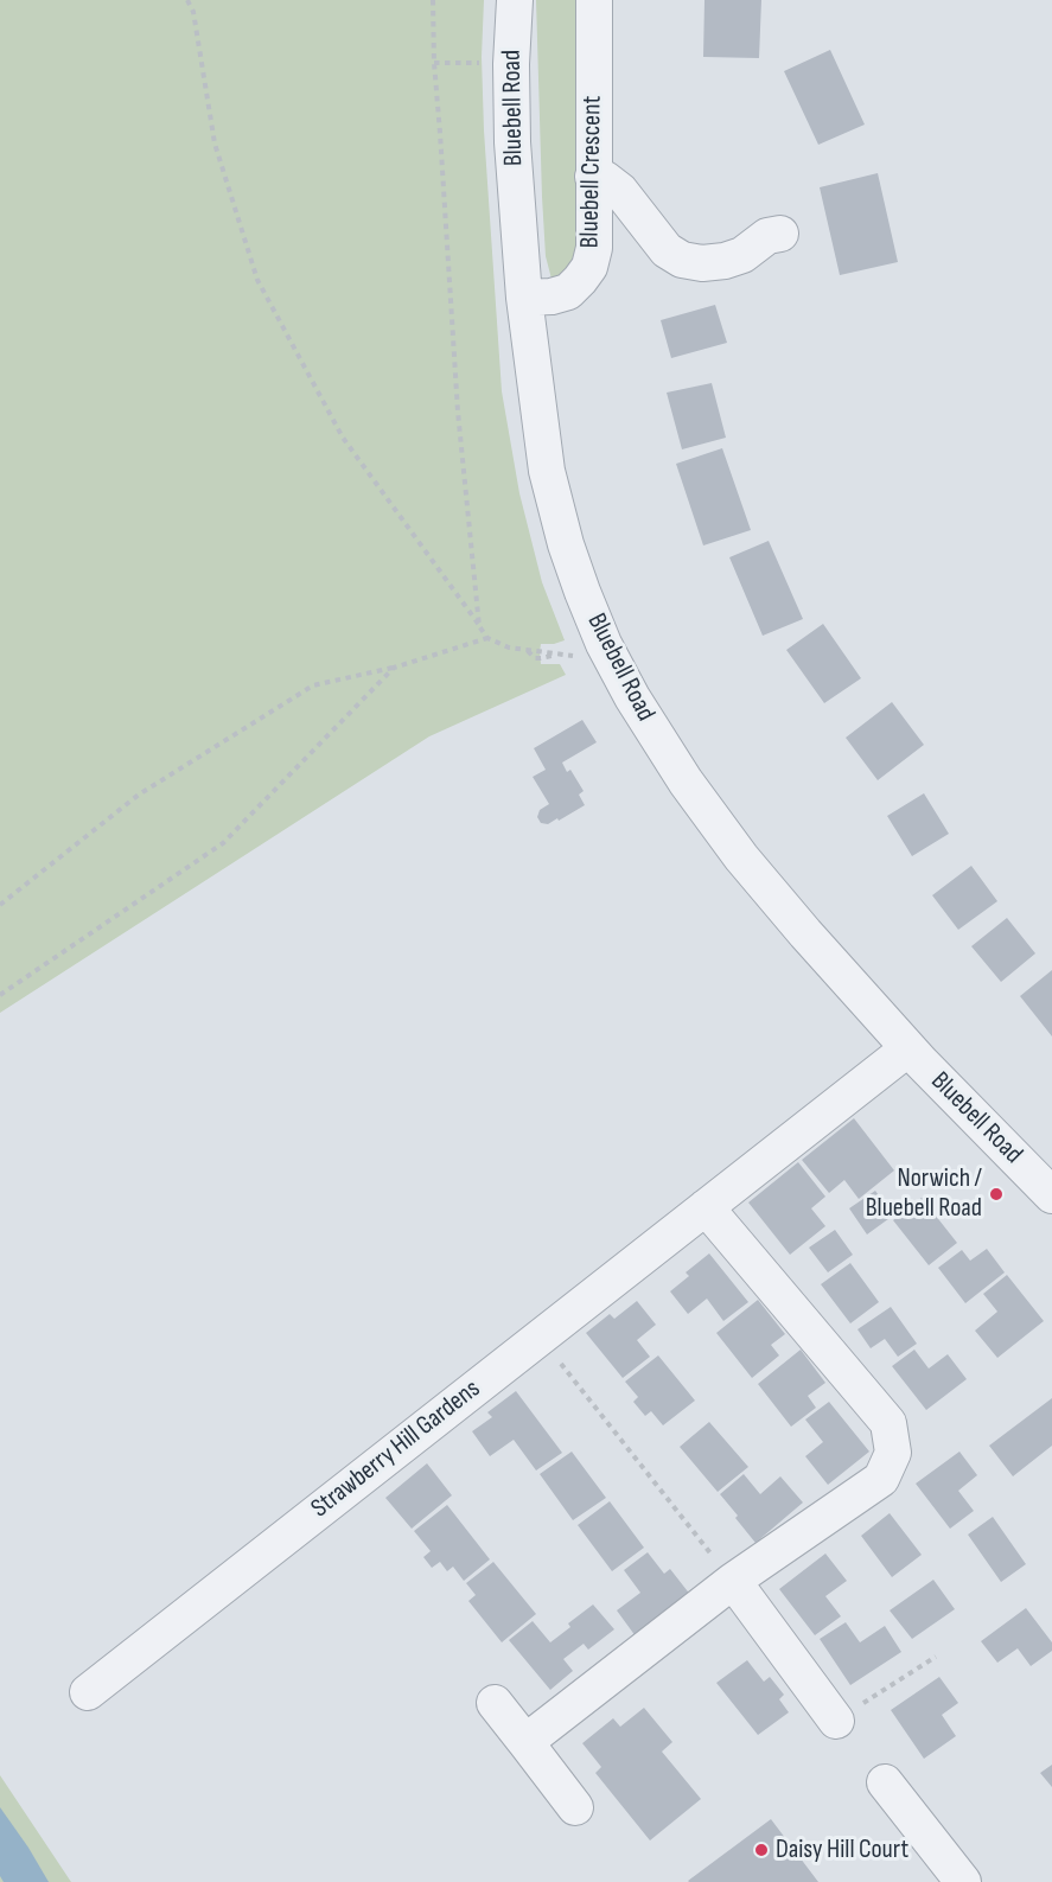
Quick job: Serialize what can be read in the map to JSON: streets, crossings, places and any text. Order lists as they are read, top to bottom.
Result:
{
  "streets": {
    "street": ["Bluebell Road", "Bluebell Crescent", "Strawberry Hill Gardens"]
  },
  "crossings": [
    ["Bluebell Road", "Bluebell Crescent"],
    ["Bluebell Road", "Strawberry Hill Gardens"]
  ],
  "places": ["Norwich / Bluebell Road", "Daisy Hill Court"]
}
